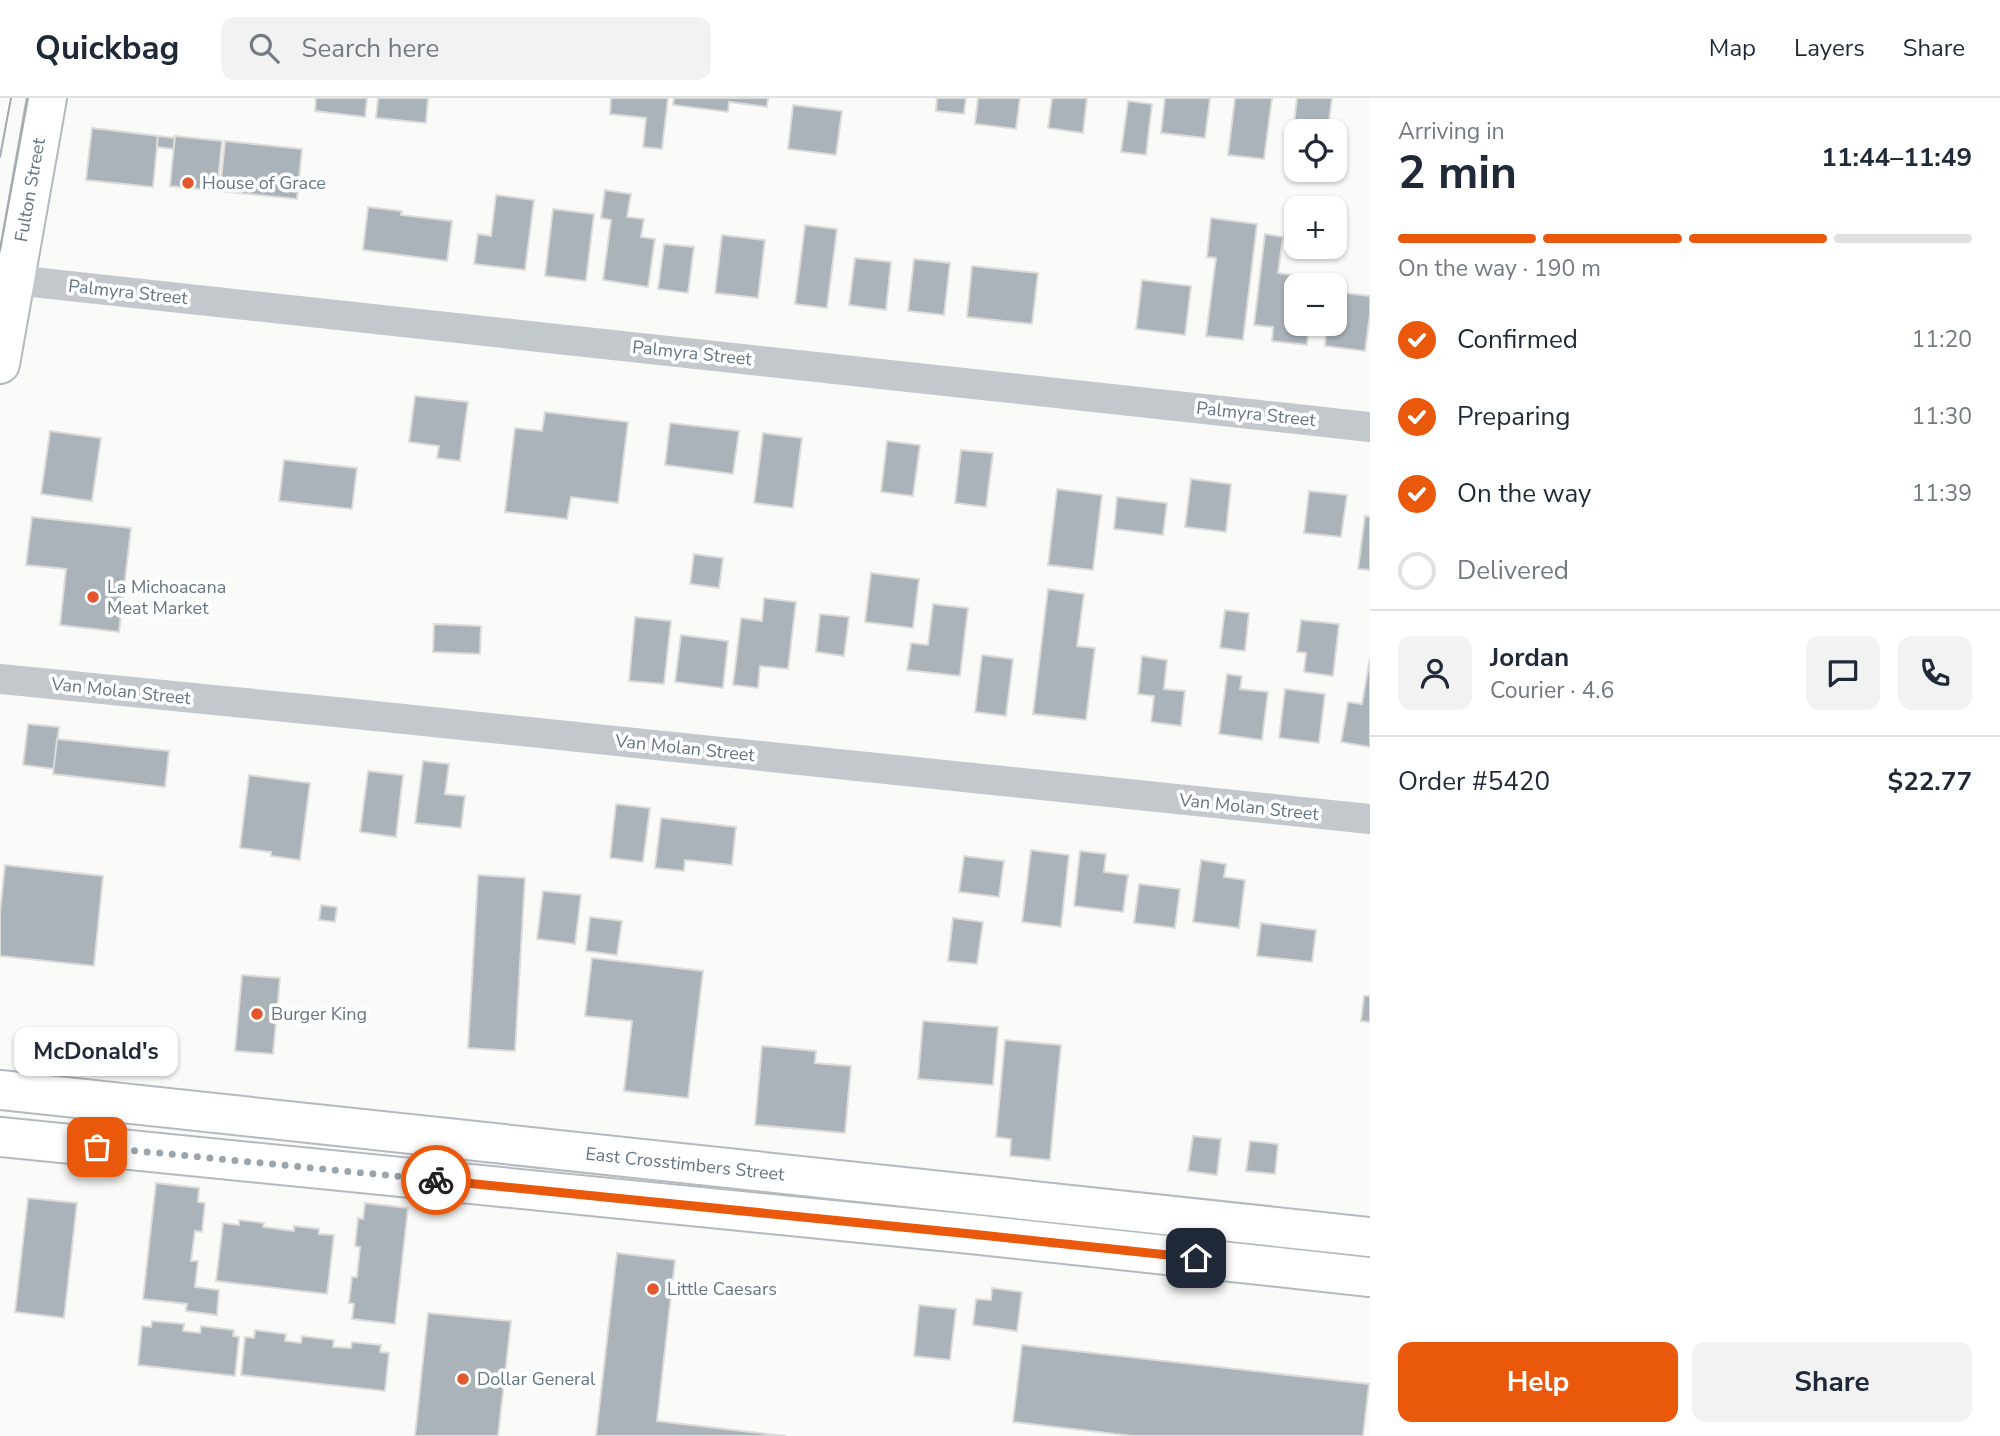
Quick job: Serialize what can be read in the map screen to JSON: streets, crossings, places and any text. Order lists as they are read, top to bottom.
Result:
{
  "streets": {
    "main road": ["Fulton Street", "East Crosstimbers Street"],
    "street": ["Palmyra Street", "Van Molan Street"]
  },
  "crossings": [
    ["Fulton Street", "Palmyra Street"]
  ],
  "places": [
    "House of Grace",
    "La Michoacana Meat Market",
    "Burger King",
    "McDonald's",
    "Little Caesars",
    "Dollar General"
  ],
  "page": {
    "header": "Quickbag",
    "search": "Search here",
    "nav": ["Map", "Layers", "Share"],
    "heading": ["2 min", "Arriving in", "11:44–11:49"],
    "panel": [
      "Jordan",
      "Courier · 4.6",
      "Order #5420",
      "$22.77"
    ],
    "map_buttons": ["+", "−"],
    "bar": "On the way · 190 m",
    "list": [
      ["Confirmed", "11:20"],
      ["Preparing", "11:30"],
      ["On the way", "11:39"],
      "Delivered"
    ],
    "bubble": "McDonald's",
    "buttons": ["Help", "Share"]
  }
}
